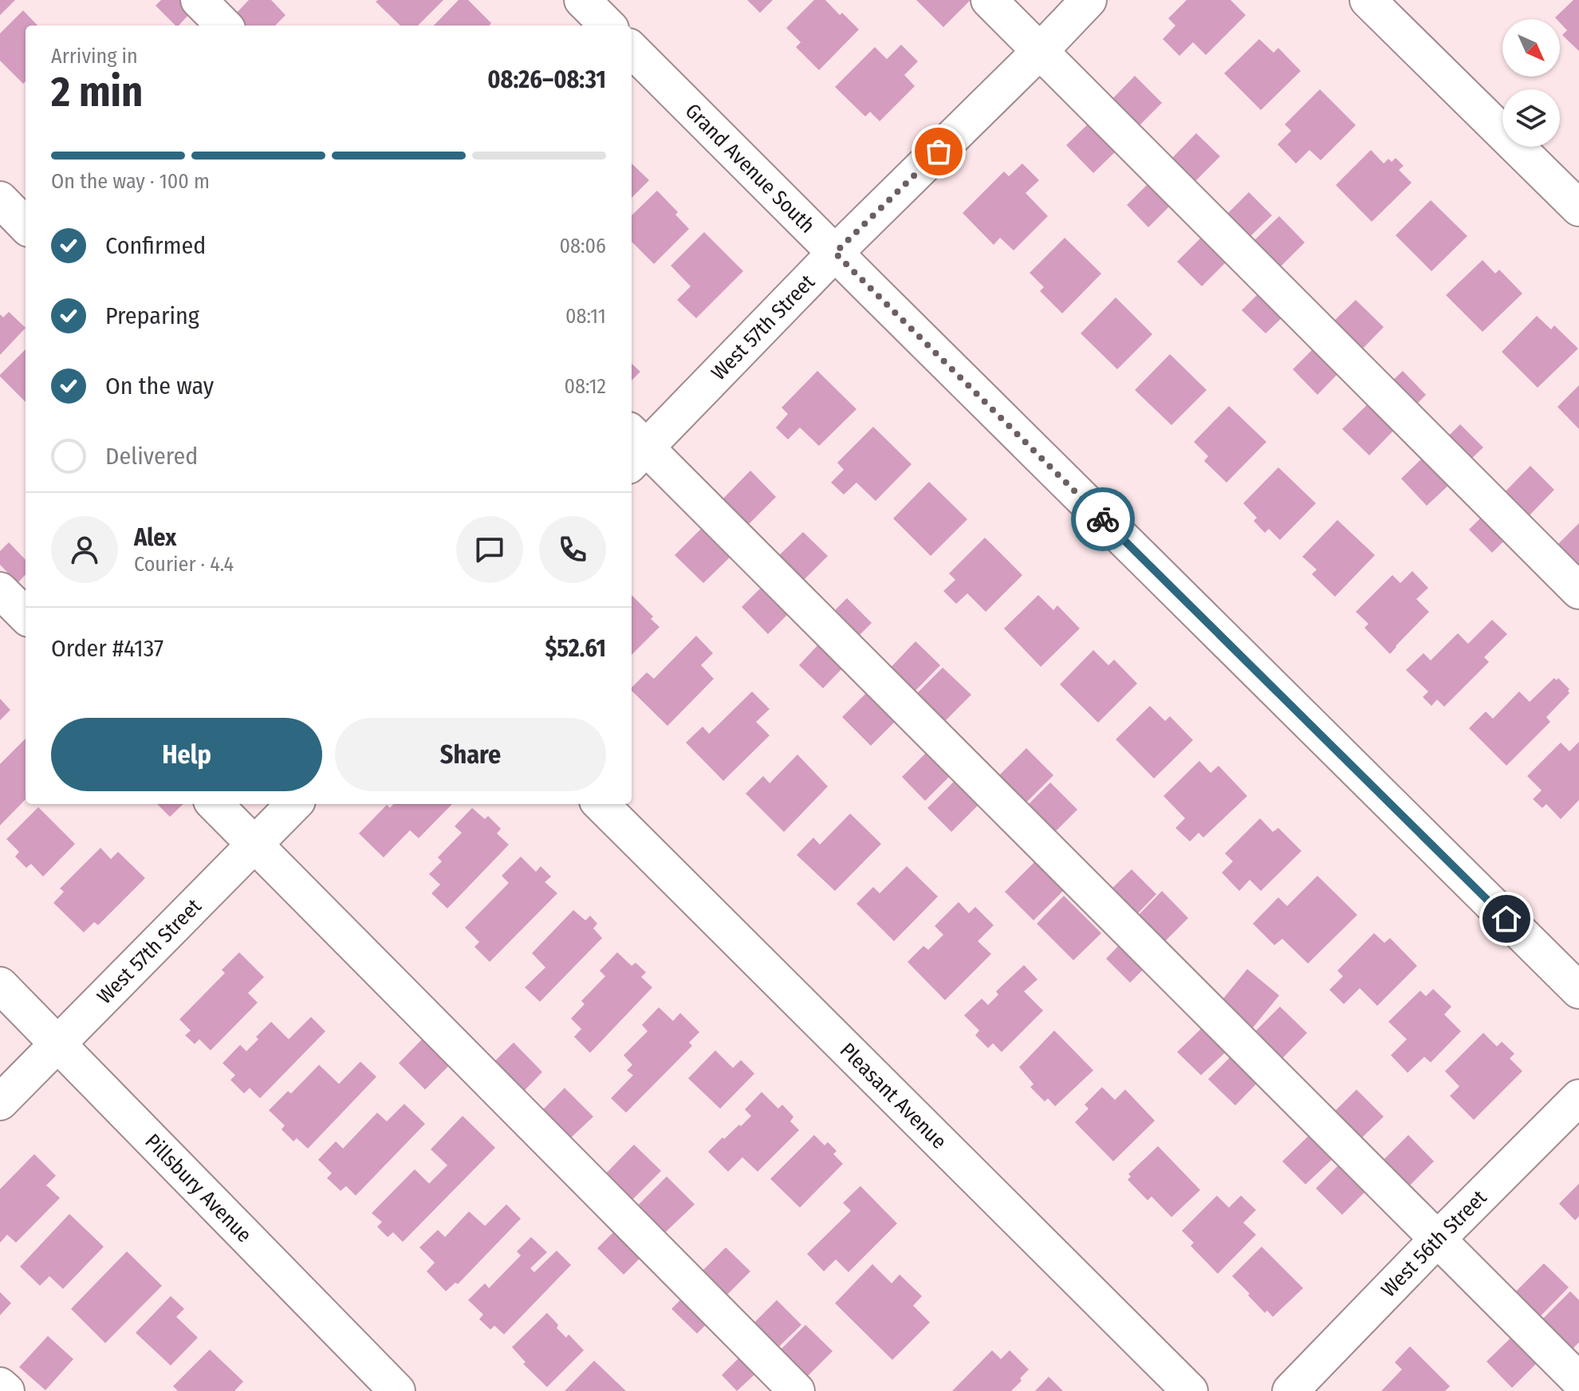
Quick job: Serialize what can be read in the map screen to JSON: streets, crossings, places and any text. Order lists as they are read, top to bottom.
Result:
{
  "streets": {
    "street": [
      "Grand Avenue South",
      "West 57th Street",
      "Pleasant Avenue",
      "Pillsbury Avenue",
      "West 56th Street"
    ]
  },
  "crossings": [
    ["Grand Avenue South", "West 57th Street"],
    ["West 57th Street", "Pillsbury Avenue"]
  ],
  "north": "bottom right",
  "page": {
    "heading": ["2 min", "Arriving in", "08:26–08:31"],
    "panel": [
      "Alex",
      "Courier · 4.4",
      "Order #4137",
      "$52.61"
    ],
    "bar": "On the way · 100 m",
    "list": [
      ["Confirmed", "08:06"],
      ["Preparing", "08:11"],
      ["On the way", "08:12"],
      "Delivered"
    ],
    "buttons": ["Help", "Share"]
  }
}
